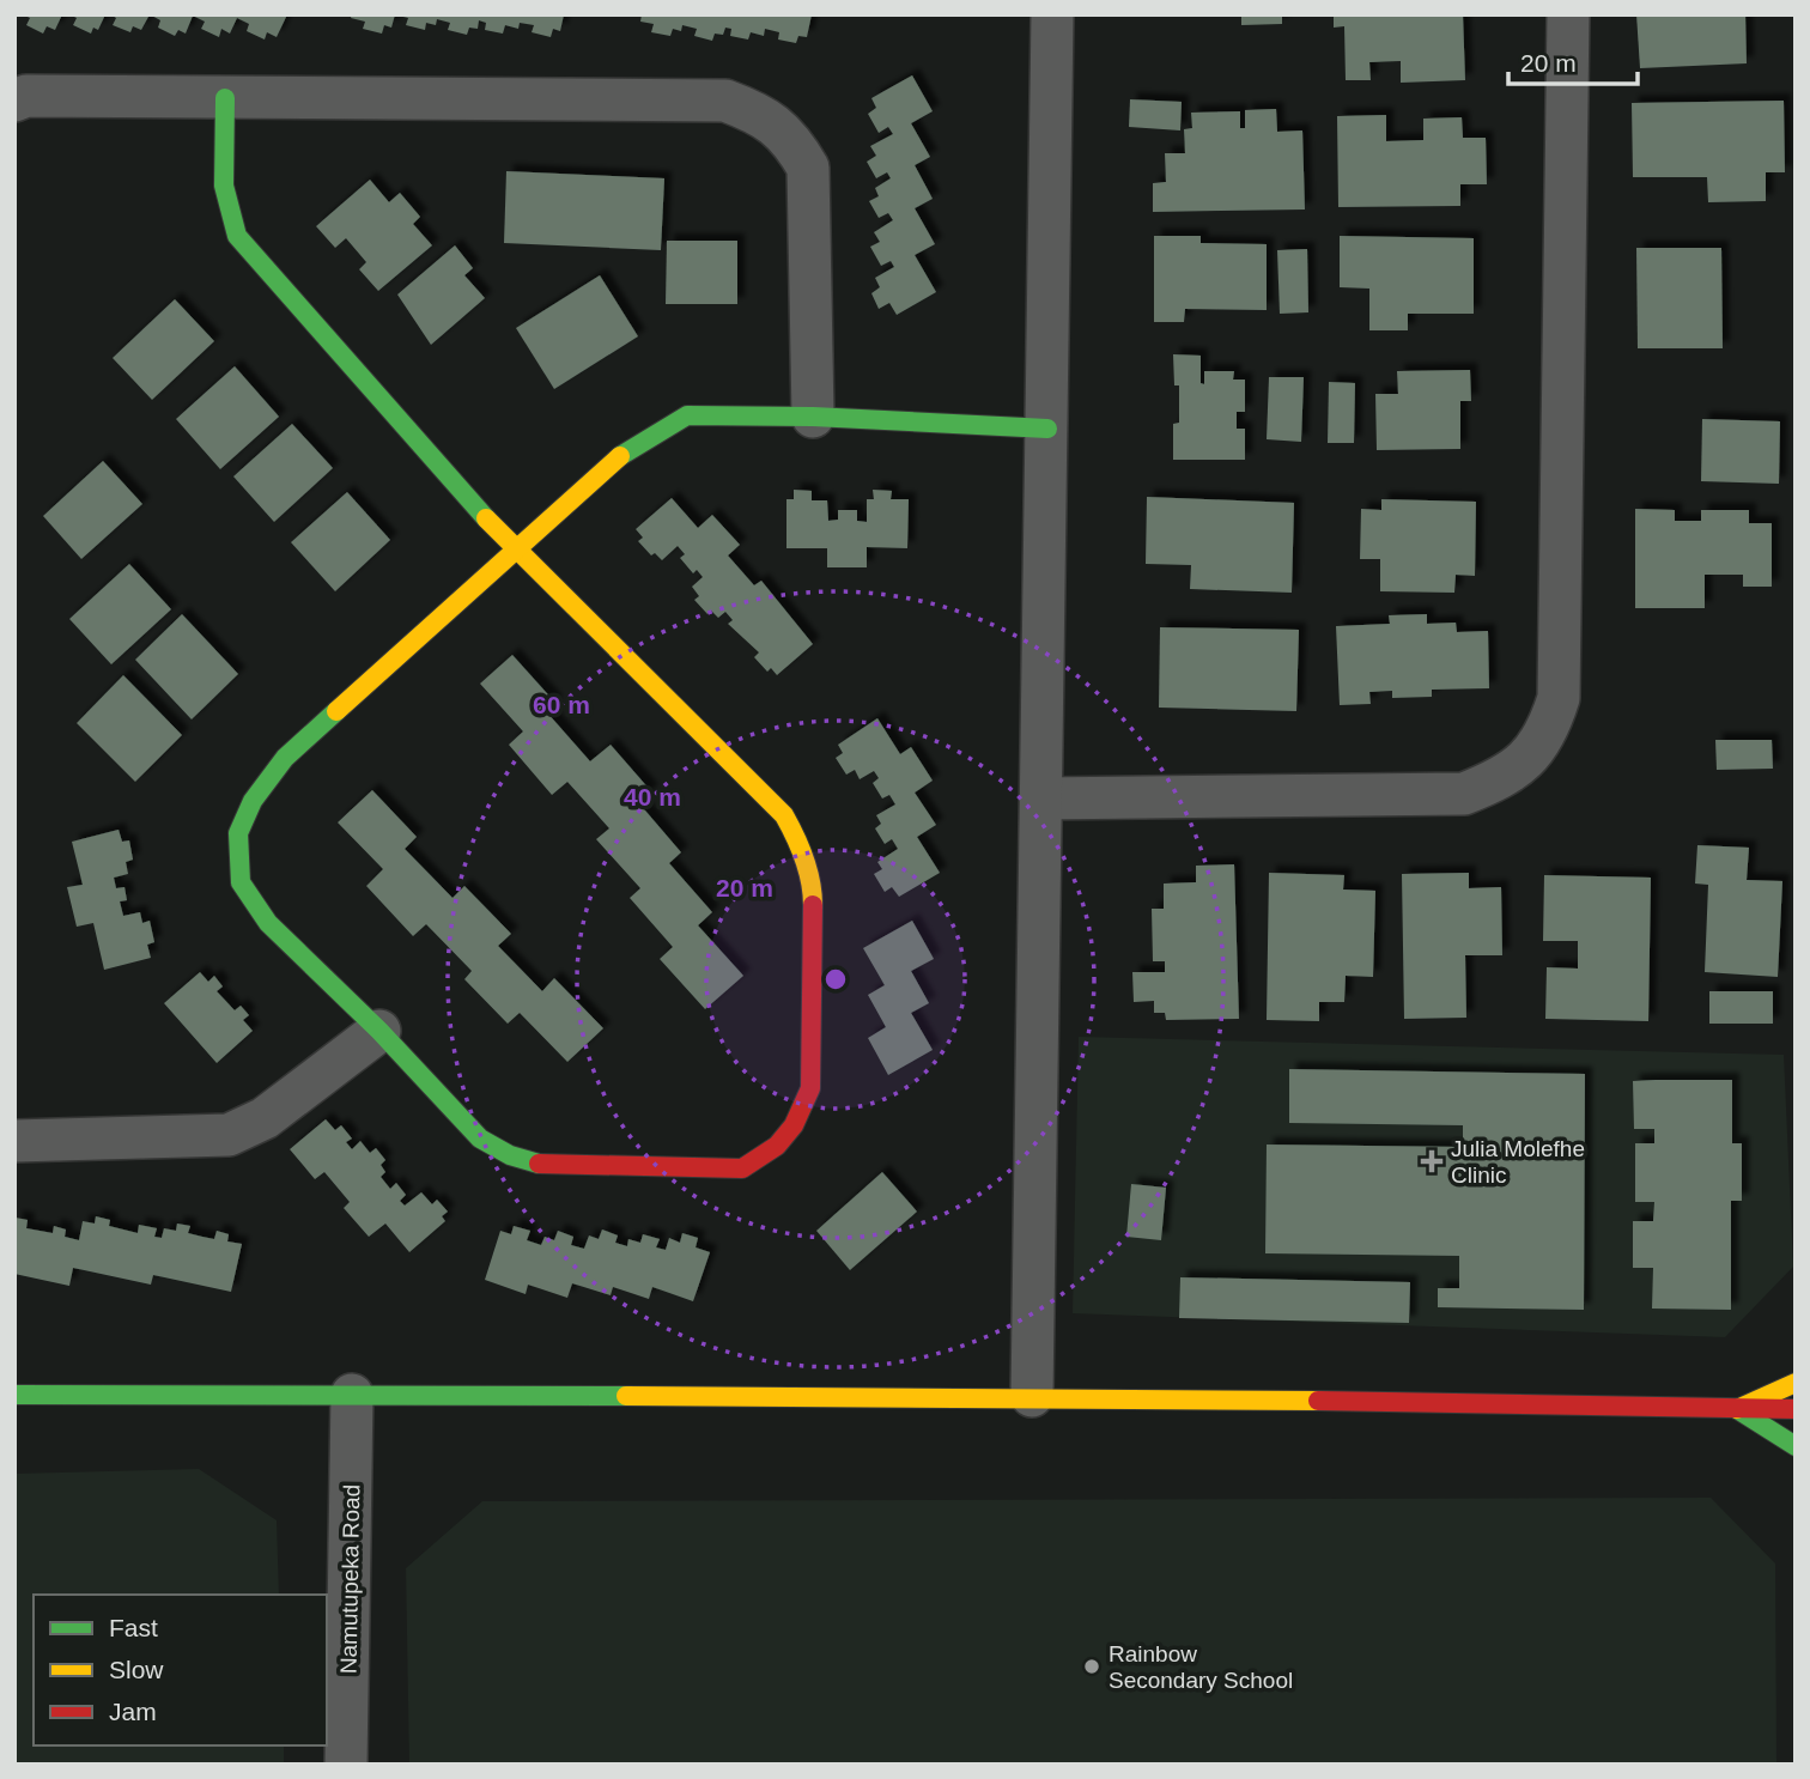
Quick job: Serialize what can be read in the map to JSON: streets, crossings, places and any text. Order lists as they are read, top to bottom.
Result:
{
  "streets": {
    "street": ["Namutupeka Road"]
  },
  "places": {
    "health": ["Julia Molefhe Clinic"],
    "other": ["Rainbow Secondary School"]
  },
  "legend": ["Fast", "Slow", "Jam"],
  "scale_bar": "20 m",
  "rings": ["60 m", "40 m", "20 m"]
}
